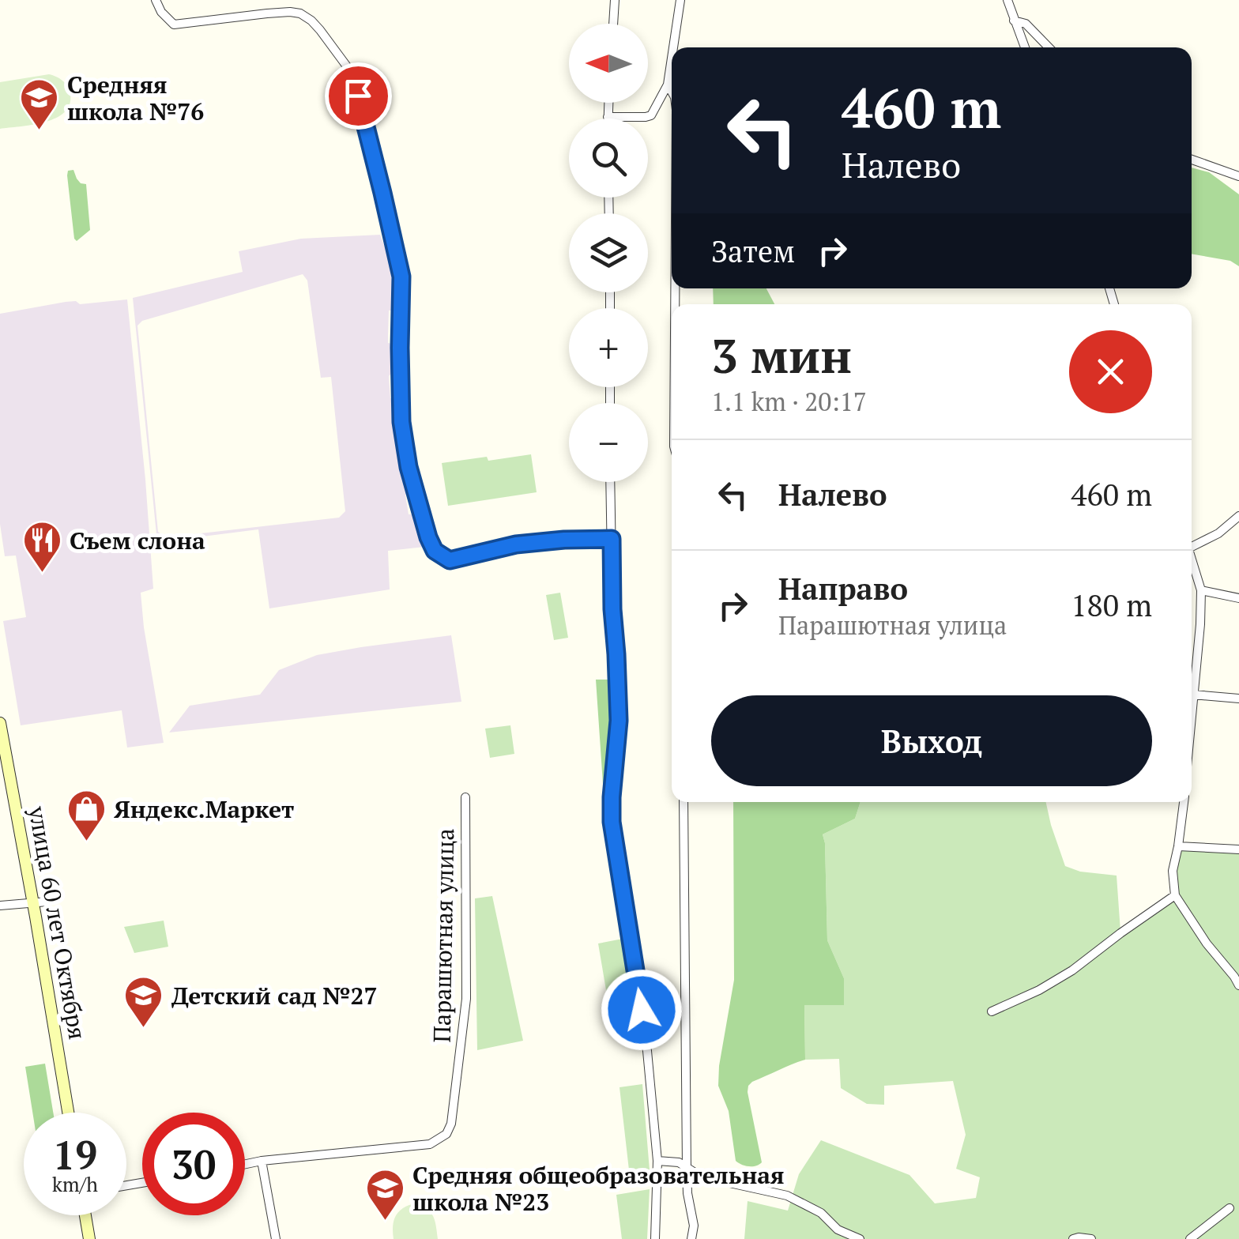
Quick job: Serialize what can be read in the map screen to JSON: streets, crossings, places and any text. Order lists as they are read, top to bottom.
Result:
{
  "streets": {
    "main road": ["улица 60 лет Октября"],
    "street": ["Парашютная улица"]
  },
  "places": {
    "school or university": ["Средняя школа №76", "Детский сад №27", "Средняя общеобразовательная школа №23"],
    "restaurant": ["Съем слона"],
    "shop": ["Яндекс.Маркет"]
  },
  "north": "left",
  "page": {
    "map_buttons": ["+", "−"],
    "turn": ["460 m", "Налево"],
    "then": "Затем",
    "heading": ["3 мин", "1.1 km · 20:17"],
    "list": [
      {
        "name": "Налево",
        "value": "460 m"
      },
      {
        "name": "Направо",
        "note": "Парашютная улица",
        "value": "180 m"
      }
    ],
    "buttons": "Выход",
    "speed": "19 km/h",
    "limit": "30"
  }
}
